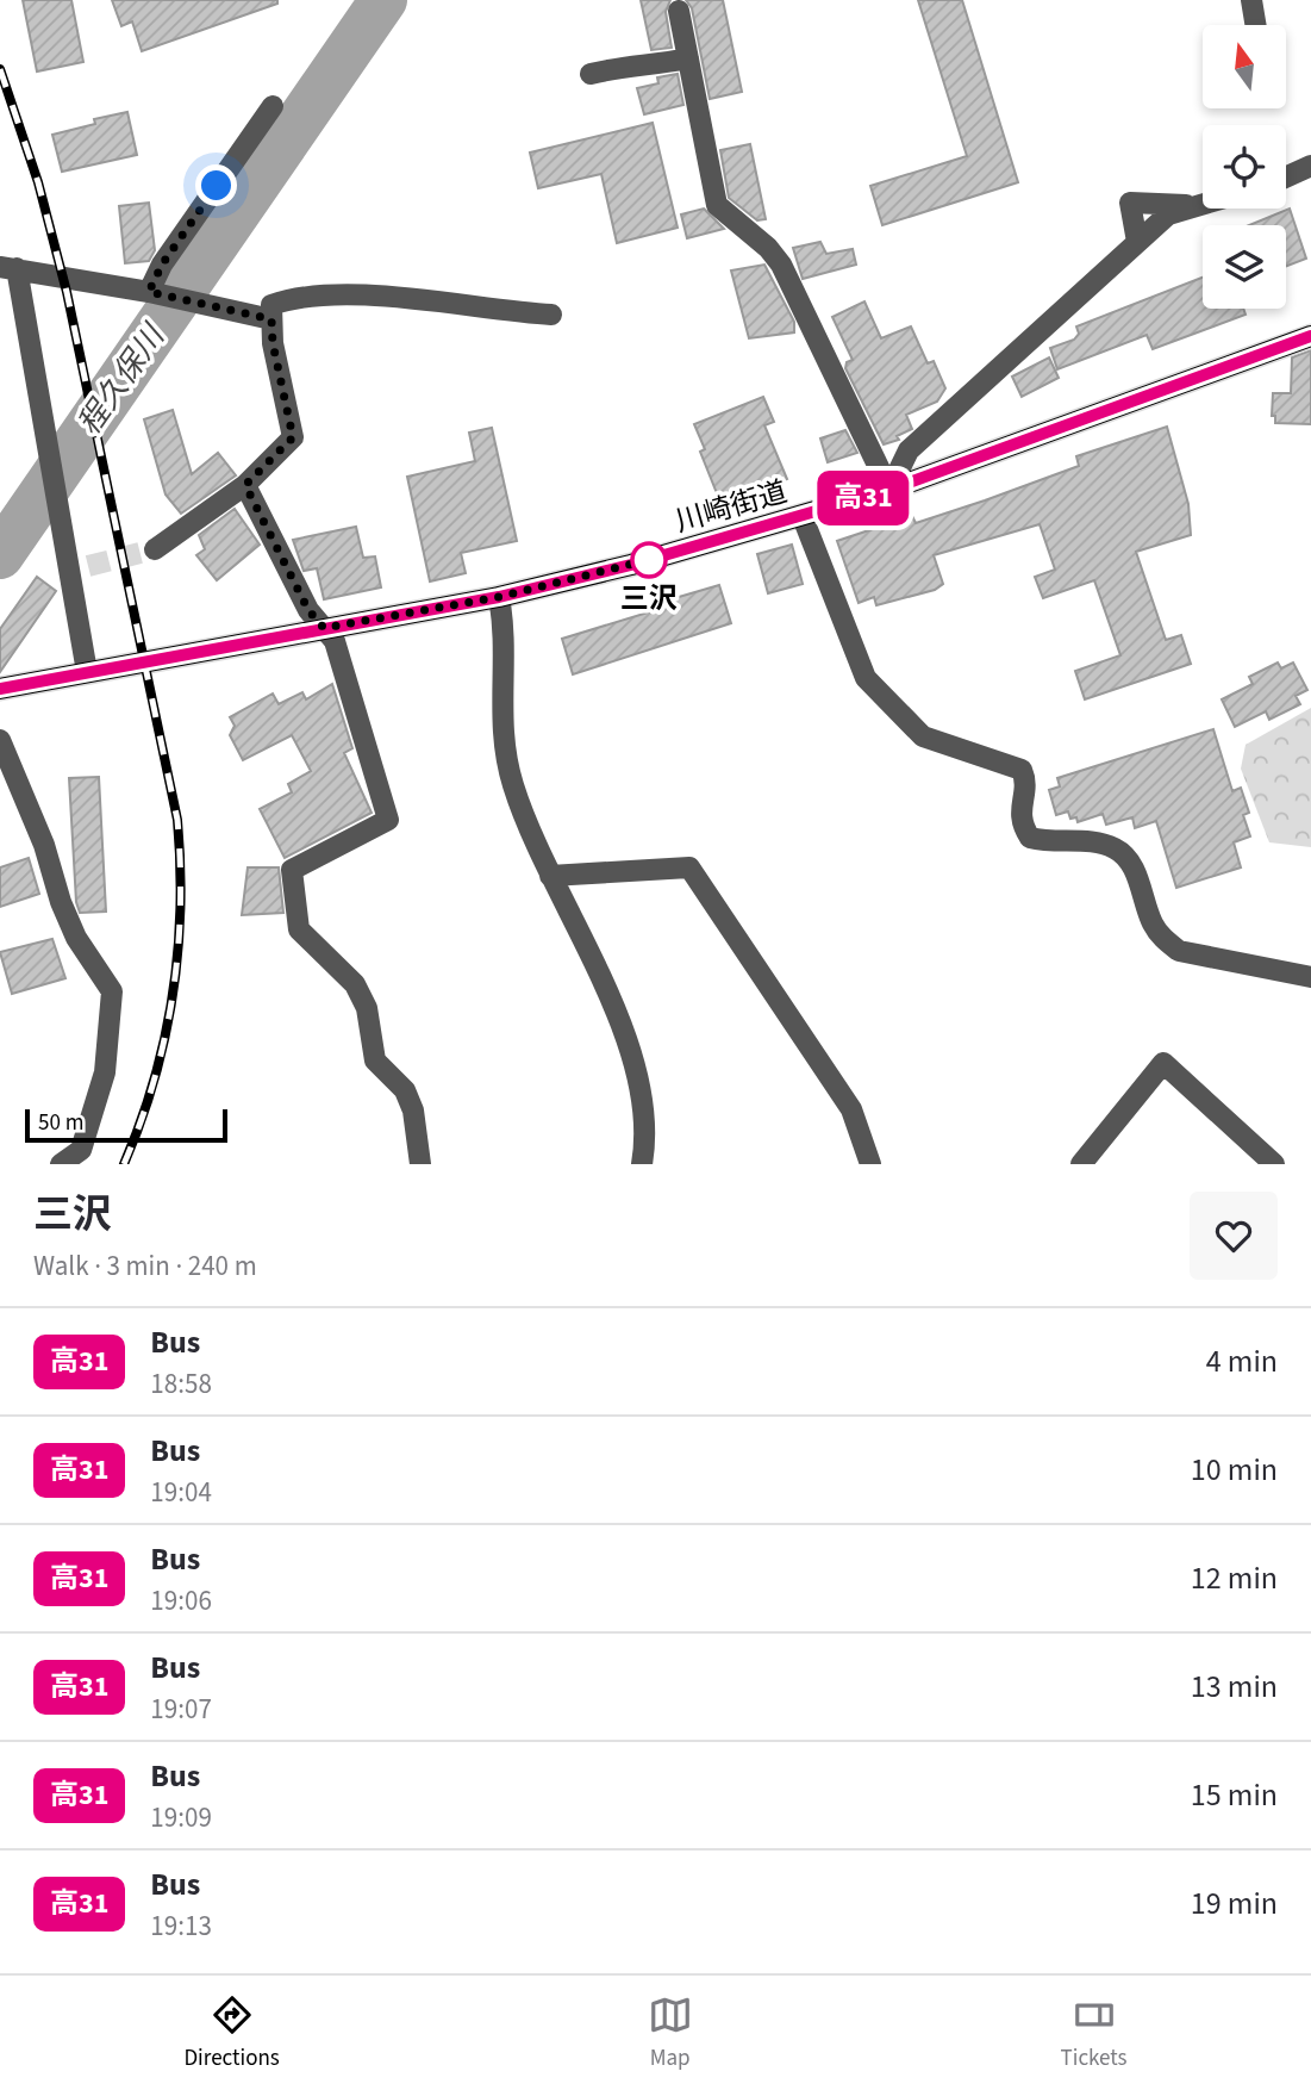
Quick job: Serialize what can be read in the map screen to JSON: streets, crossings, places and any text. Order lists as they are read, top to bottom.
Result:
{
  "streets": {
    "main road": ["川崎街道"]
  },
  "water": ["程久保川"],
  "places": ["三沢"],
  "lines": ["bus line 高31"],
  "scale_bar": "50 m",
  "north": "top",
  "page": {
    "on_map": "高31",
    "scale": "50 m",
    "heading": ["三沢", "Walk · 3 min · 240 m"],
    "list": [
      {
        "mark": "高31",
        "name": "Bus",
        "note": "18:58",
        "value": "4 min"
      },
      {
        "mark": "高31",
        "name": "Bus",
        "note": "19:04",
        "value": "10 min"
      },
      {
        "mark": "高31",
        "name": "Bus",
        "note": "19:06",
        "value": "12 min"
      },
      {
        "mark": "高31",
        "name": "Bus",
        "note": "19:07",
        "value": "13 min"
      },
      {
        "mark": "高31",
        "name": "Bus",
        "note": "19:09",
        "value": "15 min"
      },
      {
        "mark": "高31",
        "name": "Bus",
        "note": "19:13",
        "value": "19 min"
      }
    ],
    "tabs": ["Directions", "Map", "Tickets"]
  }
}
